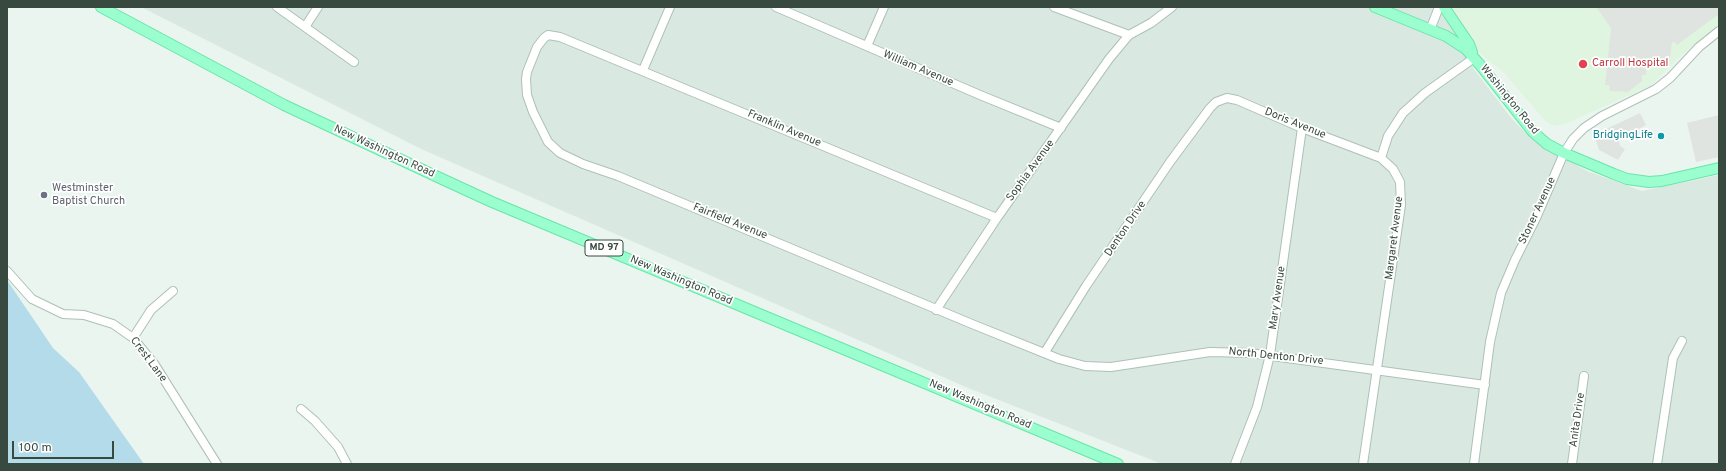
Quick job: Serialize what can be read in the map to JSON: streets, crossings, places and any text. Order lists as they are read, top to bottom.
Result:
{
  "streets": {
    "main road": ["Washington Road", "New Washington Road", "MD 97"],
    "street": [
      "William Avenue",
      "Doris Avenue",
      "Franklin Avenue",
      "Sophia Avenue",
      "Stoner Avenue",
      "Fairfield Avenue",
      "Denton Drive",
      "Margaret Avenue",
      "Mary Avenue",
      "North Denton Drive",
      "Crest Lane",
      "Anita Drive"
    ]
  },
  "crossings": [
    ["William Avenue", "Sophia Avenue"],
    ["Washington Road", "Stoner Avenue"],
    ["Doris Avenue", "Denton Drive"],
    ["Doris Avenue", "Margaret Avenue"],
    ["Doris Avenue", "Mary Avenue"],
    ["Franklin Avenue", "Sophia Avenue"],
    ["Franklin Avenue", "Fairfield Avenue"],
    ["Sophia Avenue", "Fairfield Avenue"],
    ["Stoner Avenue", "North Denton Drive"],
    ["Fairfield Avenue", "Denton Drive"],
    ["Fairfield Avenue", "North Denton Drive"],
    ["Denton Drive", "North Denton Drive"],
    ["Margaret Avenue", "North Denton Drive"],
    ["Mary Avenue", "North Denton Drive"]
  ],
  "places": ["Carroll Hospital", "BridgingLife", "Westminster Baptist Church"],
  "scale_bar": "100 m"
}
